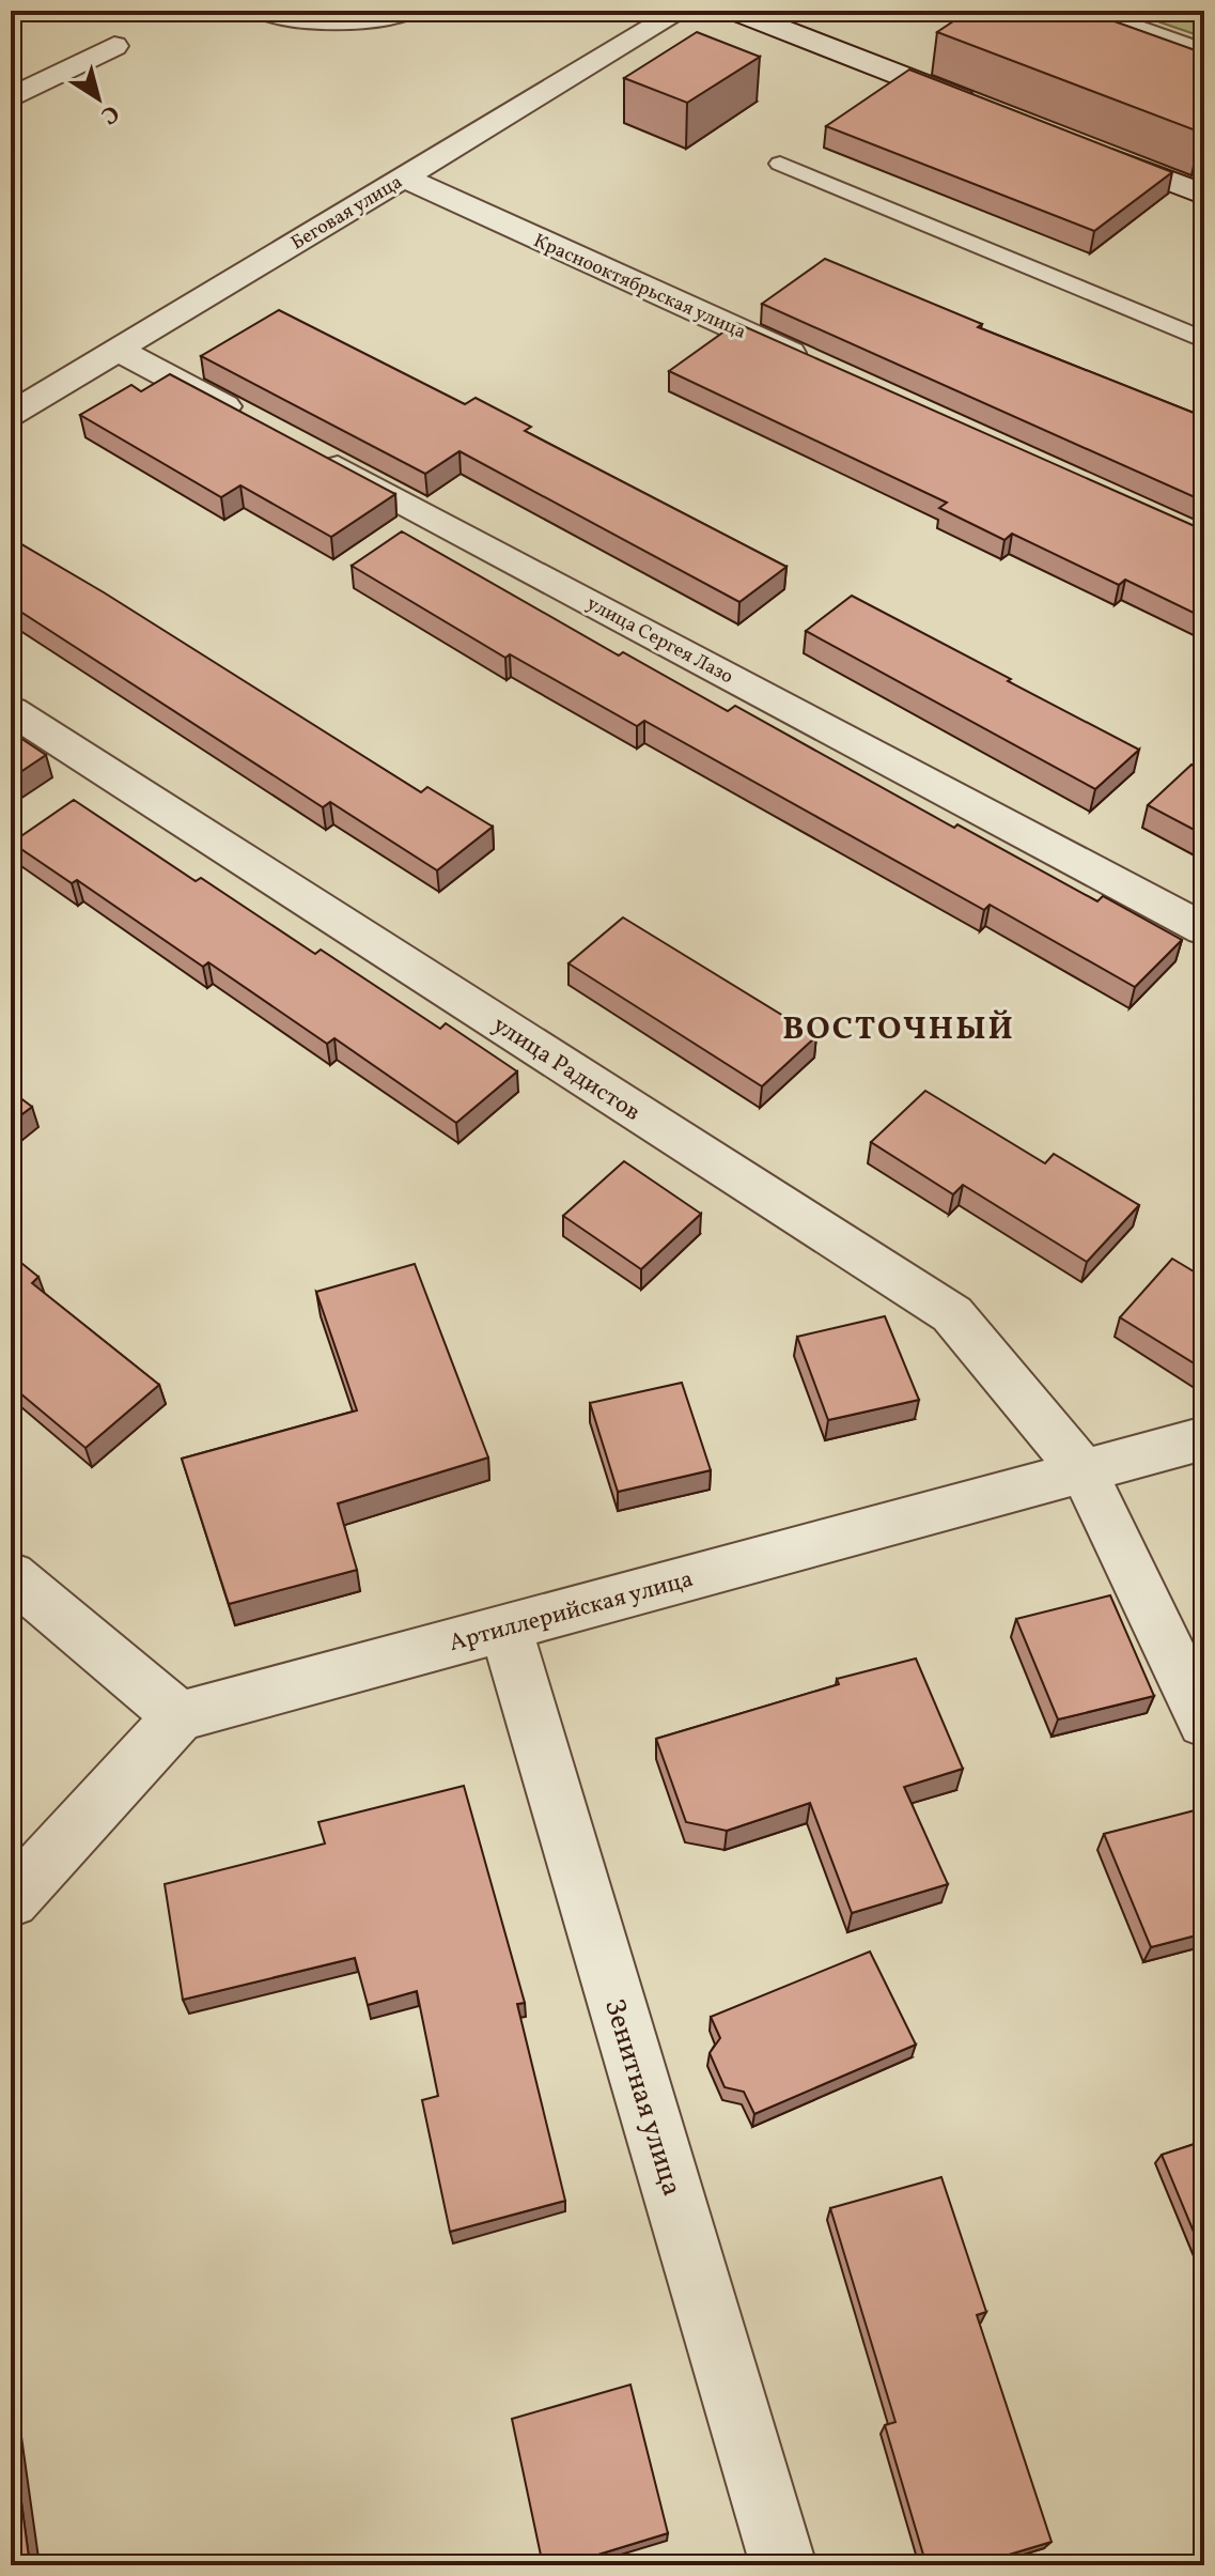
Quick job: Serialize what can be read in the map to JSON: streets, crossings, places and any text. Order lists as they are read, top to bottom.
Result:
{
  "streets": {
    "street": [
      "Беговая улица",
      "Краснооктябрьская улица",
      "улица Сергея Лазо",
      "улица Радистов",
      "Артиллерийская улица",
      "Зенитная улица"
    ]
  },
  "crossings": [
    ["Беговая улица", "Краснооктябрьская улица"],
    ["улица Радистов", "Артиллерийская улица"],
    ["Артиллерийская улица", "Зенитная улица"]
  ],
  "districts": ["ВОСТОЧНЫЙ"],
  "north": "bottom right"
}
